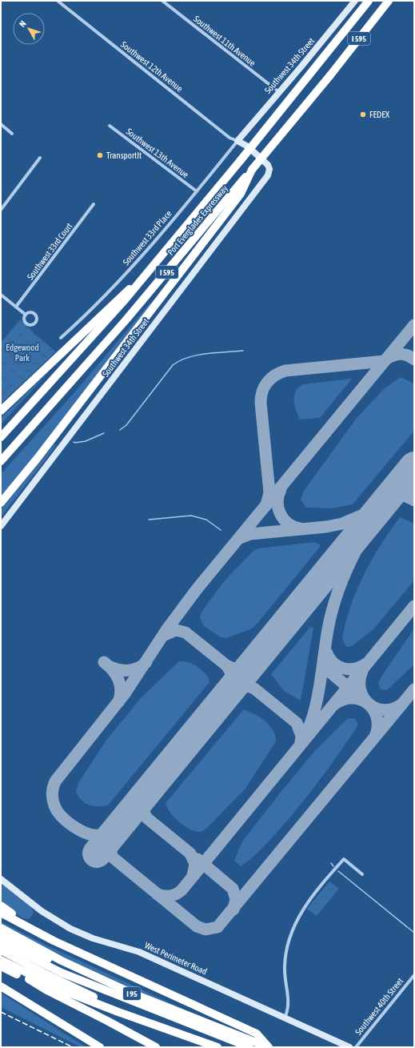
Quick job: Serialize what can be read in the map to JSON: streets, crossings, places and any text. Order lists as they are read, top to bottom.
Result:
{
  "streets": {
    "highway": ["I 595", "Port Everglades Expressway", "I 95"],
    "street": [
      "Southwest 11th Avenue",
      "Southwest 34th Street",
      "Southwest 12th Avenue",
      "Southwest 13th Avenue",
      "Southwest 33rd Place",
      "Southwest 33rd Court",
      "West Perimeter Road",
      "Southwest 40th Street"
    ]
  },
  "crossings": [
    ["Southwest 11th Avenue", "Southwest 34th Street"],
    ["Southwest 34th Street", "Southwest 12th Avenue"],
    ["Southwest 34th Street", "Southwest 33rd Place"],
    ["Southwest 12th Avenue", "Southwest 33rd Place"],
    ["Southwest 13th Avenue", "Southwest 33rd Place"]
  ],
  "parks": ["Edgewood Park"],
  "places": ["FEDEX", "TransportIt"],
  "north": "top left"
}
